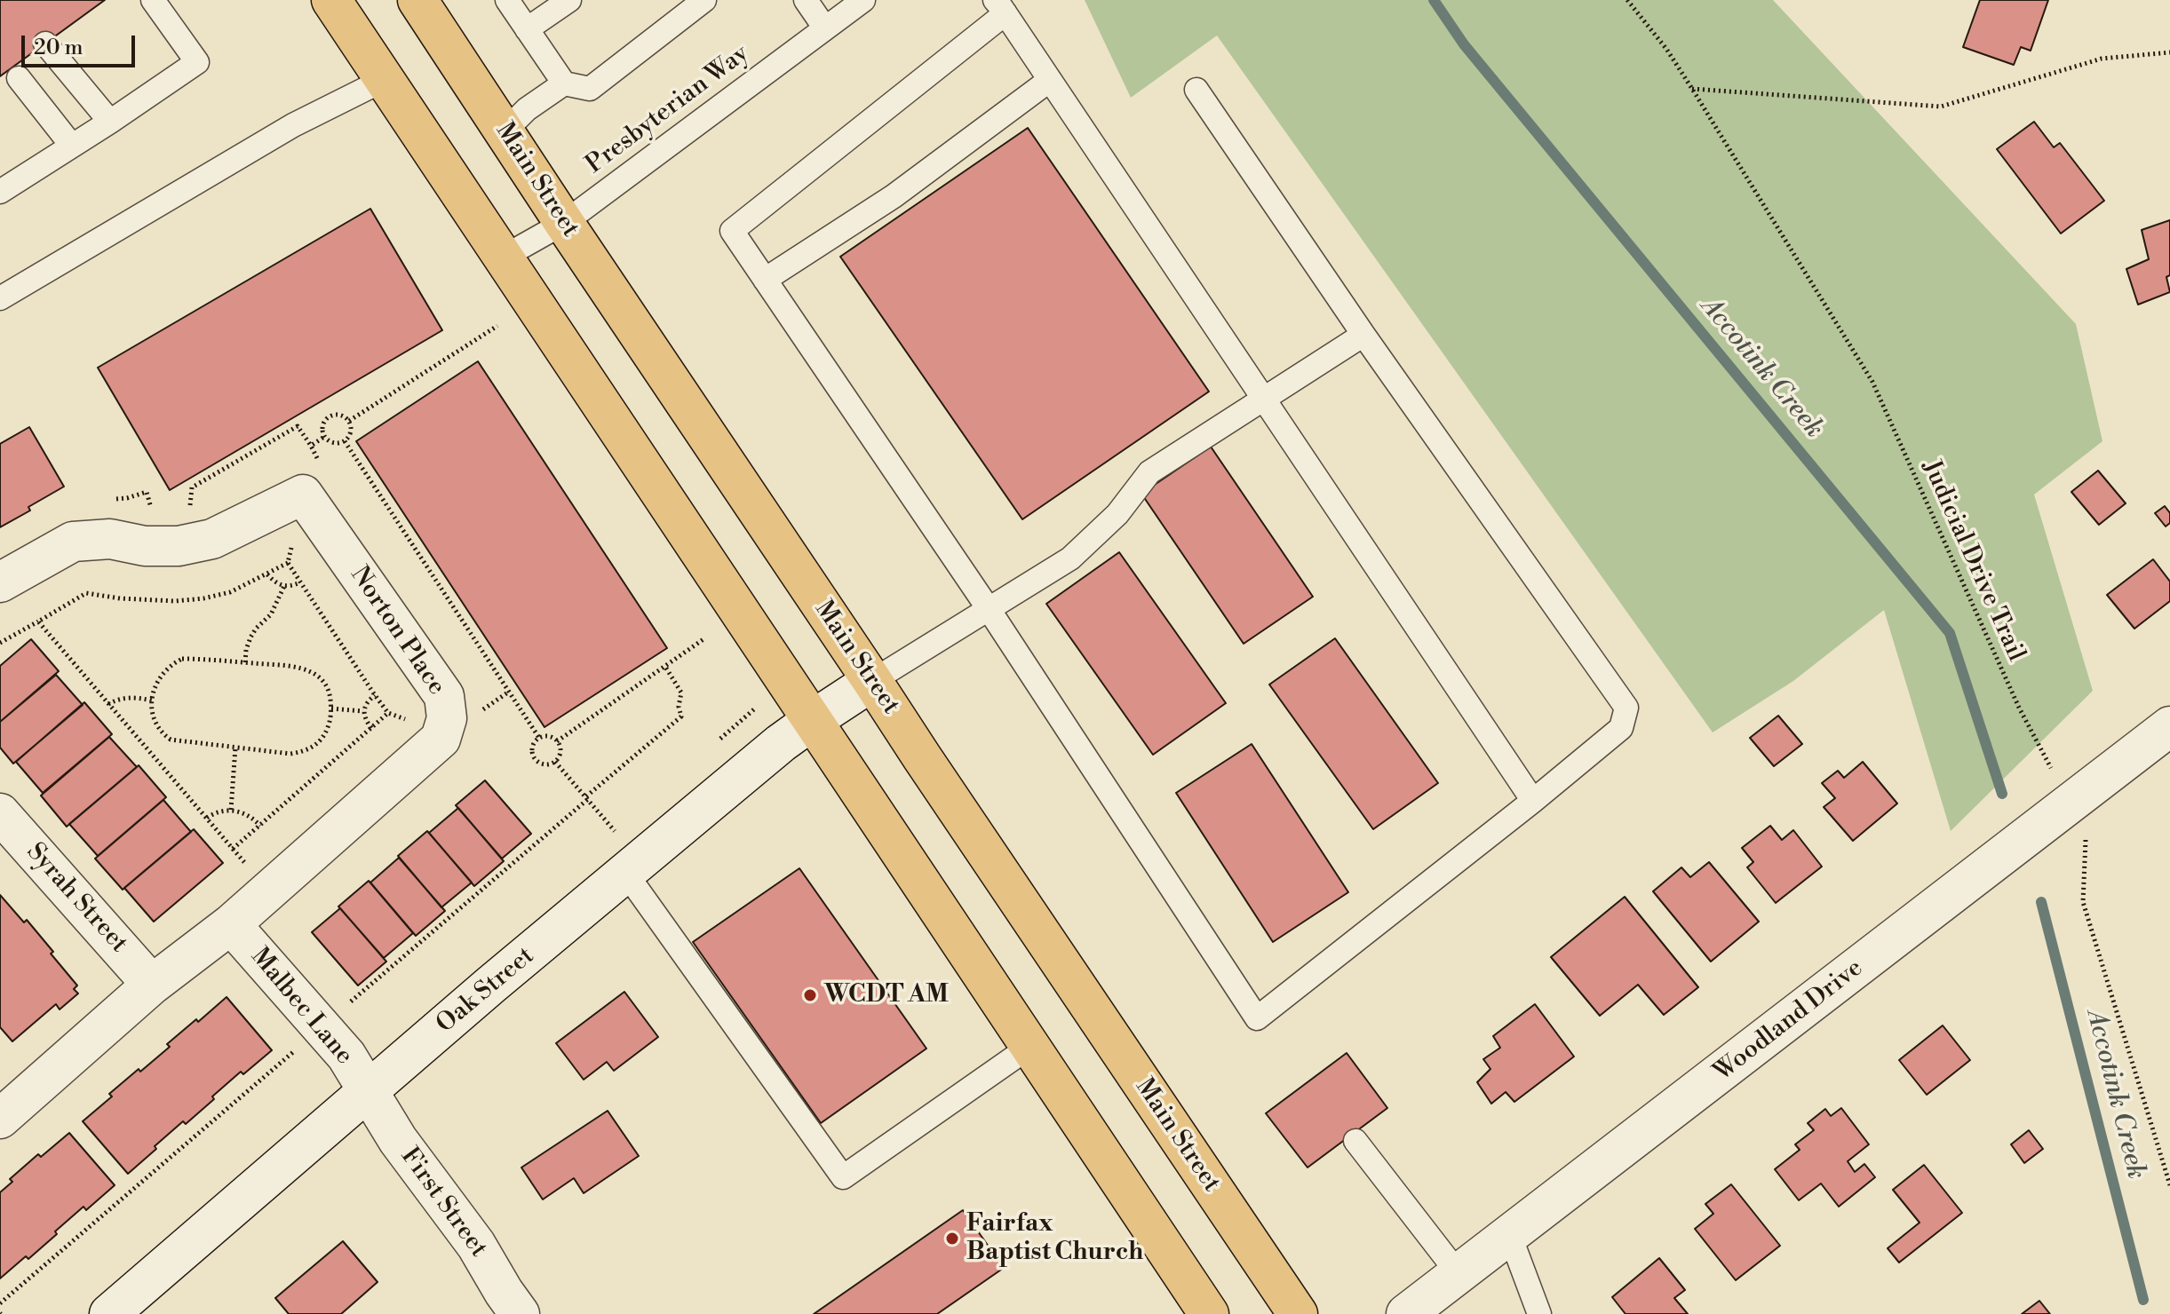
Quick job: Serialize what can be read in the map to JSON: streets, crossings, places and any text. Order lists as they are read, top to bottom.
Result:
{
  "streets": {
    "main road": ["Main Street"],
    "street": [
      "Norton Place",
      "Syrah Street",
      "Oak Street",
      "Malbec Lane",
      "Woodland Drive",
      "First Street"
    ],
    "lane": ["Presbyterian Way"],
    "path": ["Judicial Drive Trail"]
  },
  "crossings": [
    ["Presbyterian Way", "Main Street"],
    ["Main Street", "Oak Street"],
    ["Judicial Drive Trail", "Woodland Drive"],
    ["Norton Place", "Syrah Street"],
    ["Norton Place", "Malbec Lane"],
    ["Oak Street", "Malbec Lane"],
    ["Oak Street", "First Street"],
    ["Malbec Lane", "First Street"]
  ],
  "water": ["Accotink Creek"],
  "places": ["WCDT AM", "Fairfax Baptist Church"],
  "scale_bar": "20 m"
}
